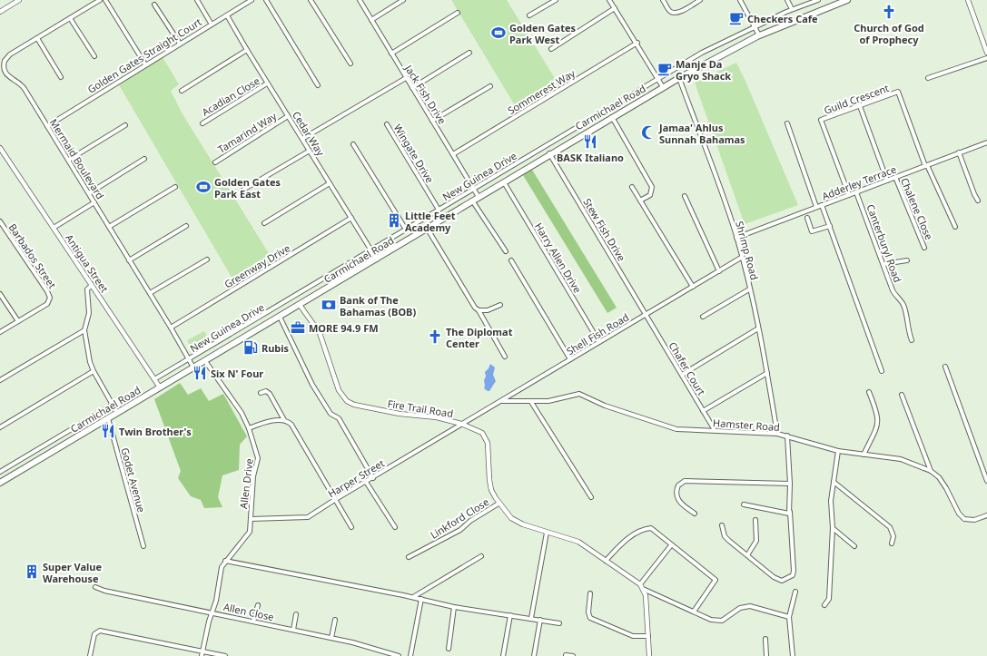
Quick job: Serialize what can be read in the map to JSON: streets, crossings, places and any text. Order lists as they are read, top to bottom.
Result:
{
  "streets": {
    "main road": ["Carmichael Road"],
    "street": [
      "Golden Gates Straight Court",
      "Sommerest Way",
      "Jack Fish Drive",
      "Acadian Close",
      "Guild Crescent",
      "Tamarind Way",
      "Cedar Way",
      "Wingate Drive",
      "Mermaid Boulevard",
      "New Guinea Drive",
      "Adderley Terrace",
      "Chalene Close",
      "Stew Fish Drive",
      "Canterburyl Road",
      "Shrimp Road",
      "Barbados Street",
      "Harry Allen Drive",
      "Antigua Street",
      "Greenway Drive",
      "Shell Fish Road",
      "Chafer Court",
      "Fire Trail Road",
      "Hamster Road",
      "Harper Street",
      "Godet Avenue",
      "Allen Drive",
      "Linkford Close",
      "Allen Close"
    ]
  },
  "crossings": [
    ["Golden Gates Straight Court", "Cedar Way"],
    ["Golden Gates Straight Court", "Mermaid Boulevard"],
    ["Sommerest Way", "Jack Fish Drive"],
    ["Jack Fish Drive", "Carmichael Road"],
    ["Jack Fish Drive", "New Guinea Drive"],
    ["Acadian Close", "Cedar Way"],
    ["Guild Crescent", "Adderley Terrace"],
    ["Carmichael Road", "Cedar Way"],
    ["Carmichael Road", "Mermaid Boulevard"],
    ["Carmichael Road", "Stew Fish Drive"],
    ["Carmichael Road", "Shrimp Road"],
    ["Carmichael Road", "Harry Allen Drive"],
    ["Carmichael Road", "Antigua Street"],
    ["Carmichael Road", "Fire Trail Road"],
    ["Carmichael Road", "Godet Avenue"],
    ["Carmichael Road", "Allen Drive"],
    ["Tamarind Way", "Cedar Way"],
    ["Cedar Way", "New Guinea Drive"],
    ["Cedar Way", "Greenway Drive"],
    ["Wingate Drive", "New Guinea Drive"],
    ["Mermaid Boulevard", "New Guinea Drive"],
    ["Mermaid Boulevard", "Greenway Drive"],
    ["New Guinea Drive", "Antigua Street"],
    ["Adderley Terrace", "Chalene Close"],
    ["Adderley Terrace", "Canterburyl Road"],
    ["Adderley Terrace", "Shrimp Road"],
    ["Stew Fish Drive", "Shell Fish Road"],
    ["Stew Fish Drive", "Chafer Court"],
    ["Shrimp Road", "Shell Fish Road"],
    ["Shrimp Road", "Hamster Road"],
    ["Harry Allen Drive", "Shell Fish Road"],
    ["Shell Fish Road", "Chafer Court"],
    ["Shell Fish Road", "Fire Trail Road"],
    ["Shell Fish Road", "Hamster Road"],
    ["Shell Fish Road", "Harper Street"],
    ["Chafer Court", "Hamster Road"],
    ["Fire Trail Road", "Harper Street"],
    ["Fire Trail Road", "Linkford Close"],
    ["Harper Street", "Allen Drive"],
    ["Allen Drive", "Allen Close"]
  ],
  "places": {
    "church": ["Church of God of Prophecy", "The Diplomat Center"],
    "cafe": ["Checkers Cafe", "Manje Da Gryo Shack"],
    "sports": ["Golden Gates Park West", "Golden Gates Park East"],
    "mosque": ["Jamaa' Ahlus Sunnah Bahamas"],
    "restaurant": ["BASK Italiano", "Six N' Four", "Twin Brother's"],
    "building": ["Little Feet Academy", "Super Value Warehouse"],
    "bank": ["Bank of The Bahamas (BOB)"],
    "office": ["MORE 94.9 FM"],
    "fuel station": ["Rubis"]
  }
}
